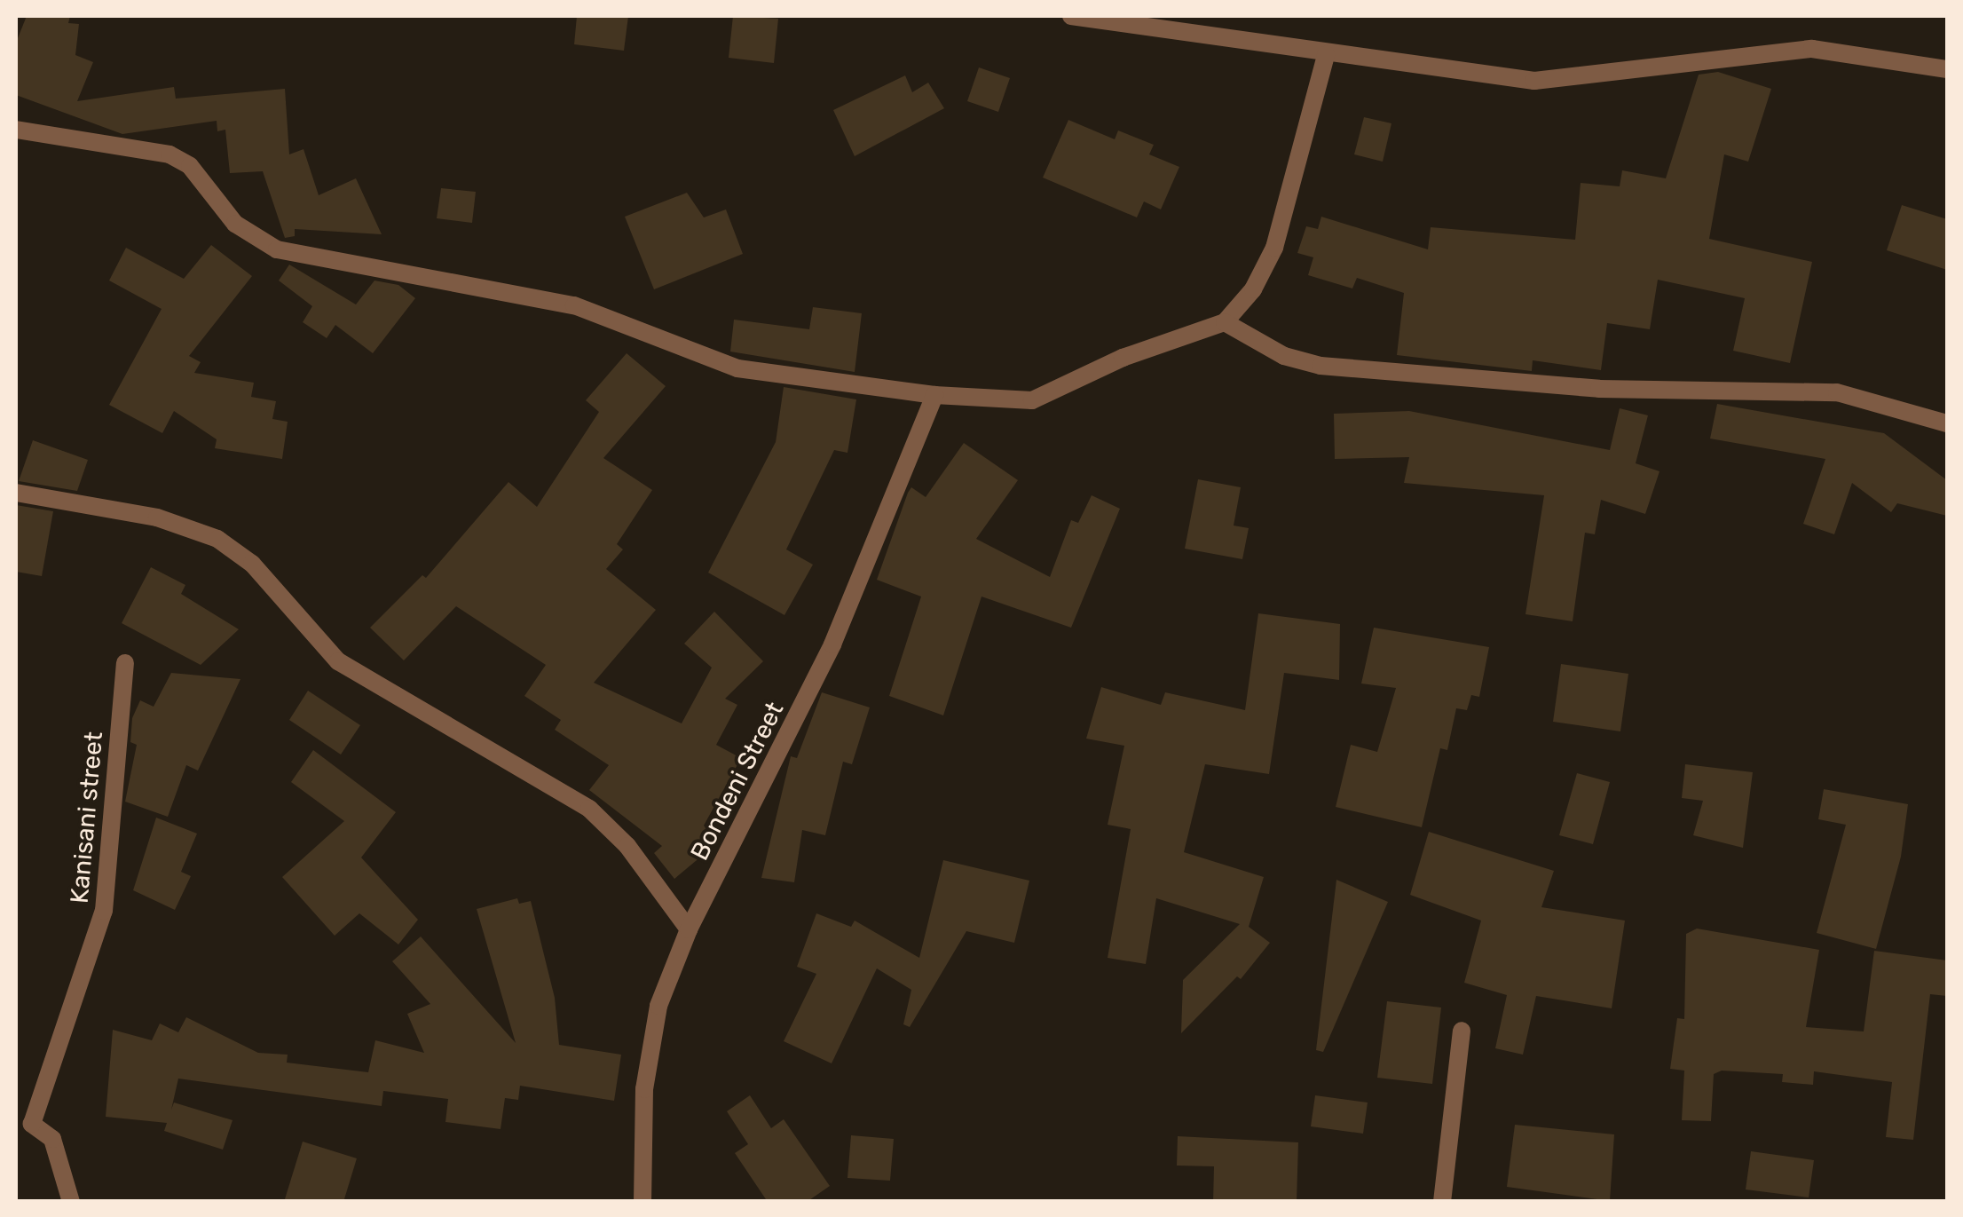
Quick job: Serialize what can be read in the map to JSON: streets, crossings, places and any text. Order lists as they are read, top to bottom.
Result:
{
  "streets": {
    "street": ["Bondeni Street", "Kanisani street"]
  }
}
